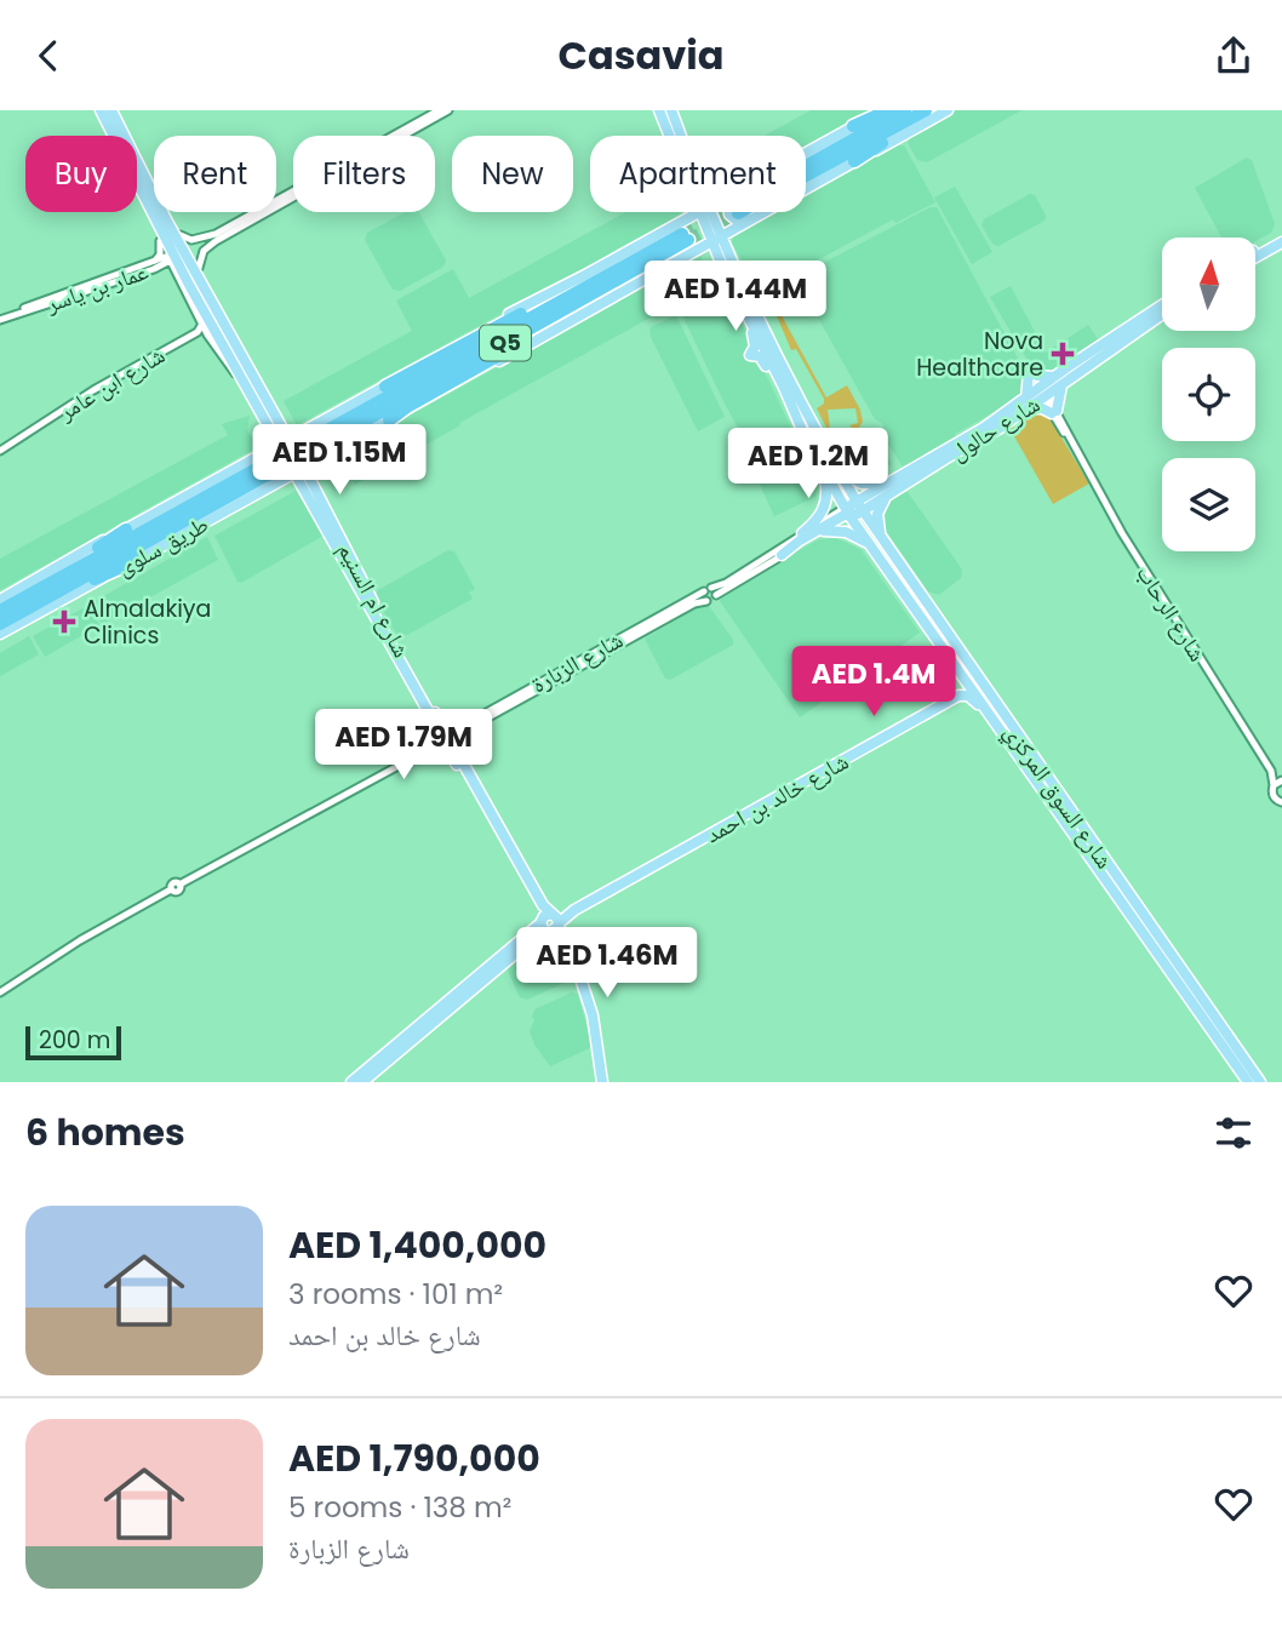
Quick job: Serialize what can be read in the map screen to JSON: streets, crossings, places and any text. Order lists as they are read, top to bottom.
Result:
{
  "streets": {
    "highway": ["Q5", "طريق سلوى"],
    "main road": [
      "شارع حالول",
      "شارع ام السنيم",
      "شارع السوق المركزي",
      "شارع خالد بن احمد"
    ],
    "street": [
      "عمار بن ياسر",
      "شارع ابن عامر",
      "شارع الرحاب",
      "شارع الزبارة"
    ]
  },
  "crossings": [
    ["شارع حالول", "شارع الرحاب"],
    ["شارع حالول", "شارع الزبارة"],
    ["شارع حالول", "شارع السوق المركزي"],
    ["طريق سلوى", "شارع ام السنيم"],
    ["طريق سلوى", "شارع السوق المركزي"],
    ["شارع ام السنيم", "شارع الزبارة"],
    ["شارع ام السنيم", "شارع خالد بن احمد"],
    ["شارع الزبارة", "شارع السوق المركزي"],
    ["شارع السوق المركزي", "شارع خالد بن احمد"]
  ],
  "places": {
    "health": ["Nova Healthcare", "Almalakiya Clinics"]
  },
  "scale_bar": "200 m",
  "north": "top",
  "page": {
    "header": "Casavia",
    "chip": [
      "Buy",
      "Rent",
      "Filters",
      "New",
      "Apartment"
    ],
    "price": [
      "AED 1.44M",
      "AED 1.15M",
      "AED 1.2M",
      "AED 1.4M",
      "AED 1.79M",
      "AED 1.46M"
    ],
    "scale": "200 m",
    "heading": "6 homes",
    "list": [
      {
        "name": "AED 1,400,000",
        "note": "3 rooms · 101 m² · شارع خالد بن احمد"
      },
      {
        "name": "AED 1,790,000",
        "note": "5 rooms · 138 m² · شارع الزبارة"
      }
    ]
  }
}
